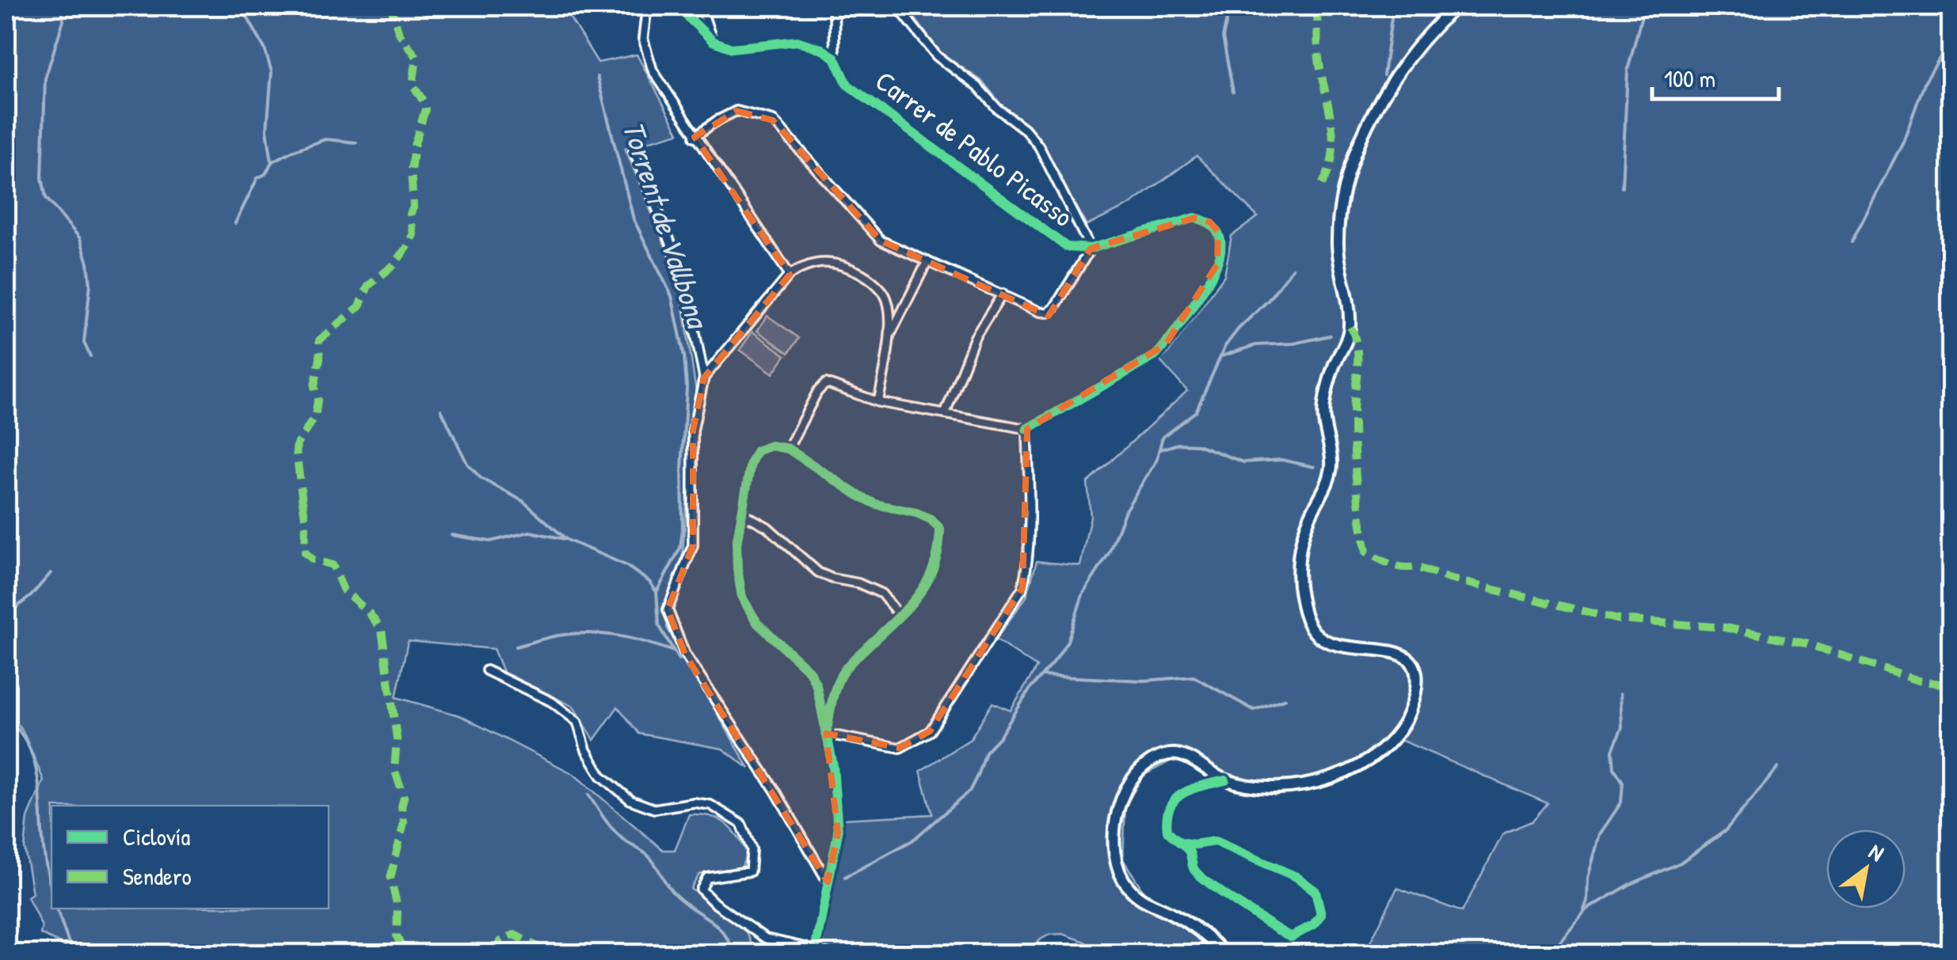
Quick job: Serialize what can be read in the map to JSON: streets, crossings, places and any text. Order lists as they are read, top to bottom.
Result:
{
  "streets": {
    "street": ["Carrer de Pablo Picasso"]
  },
  "water": ["Torrent de Vallbona"],
  "legend": ["Ciclovía", "Sendero"],
  "scale_bar": "100 m",
  "north": "top right"
}
